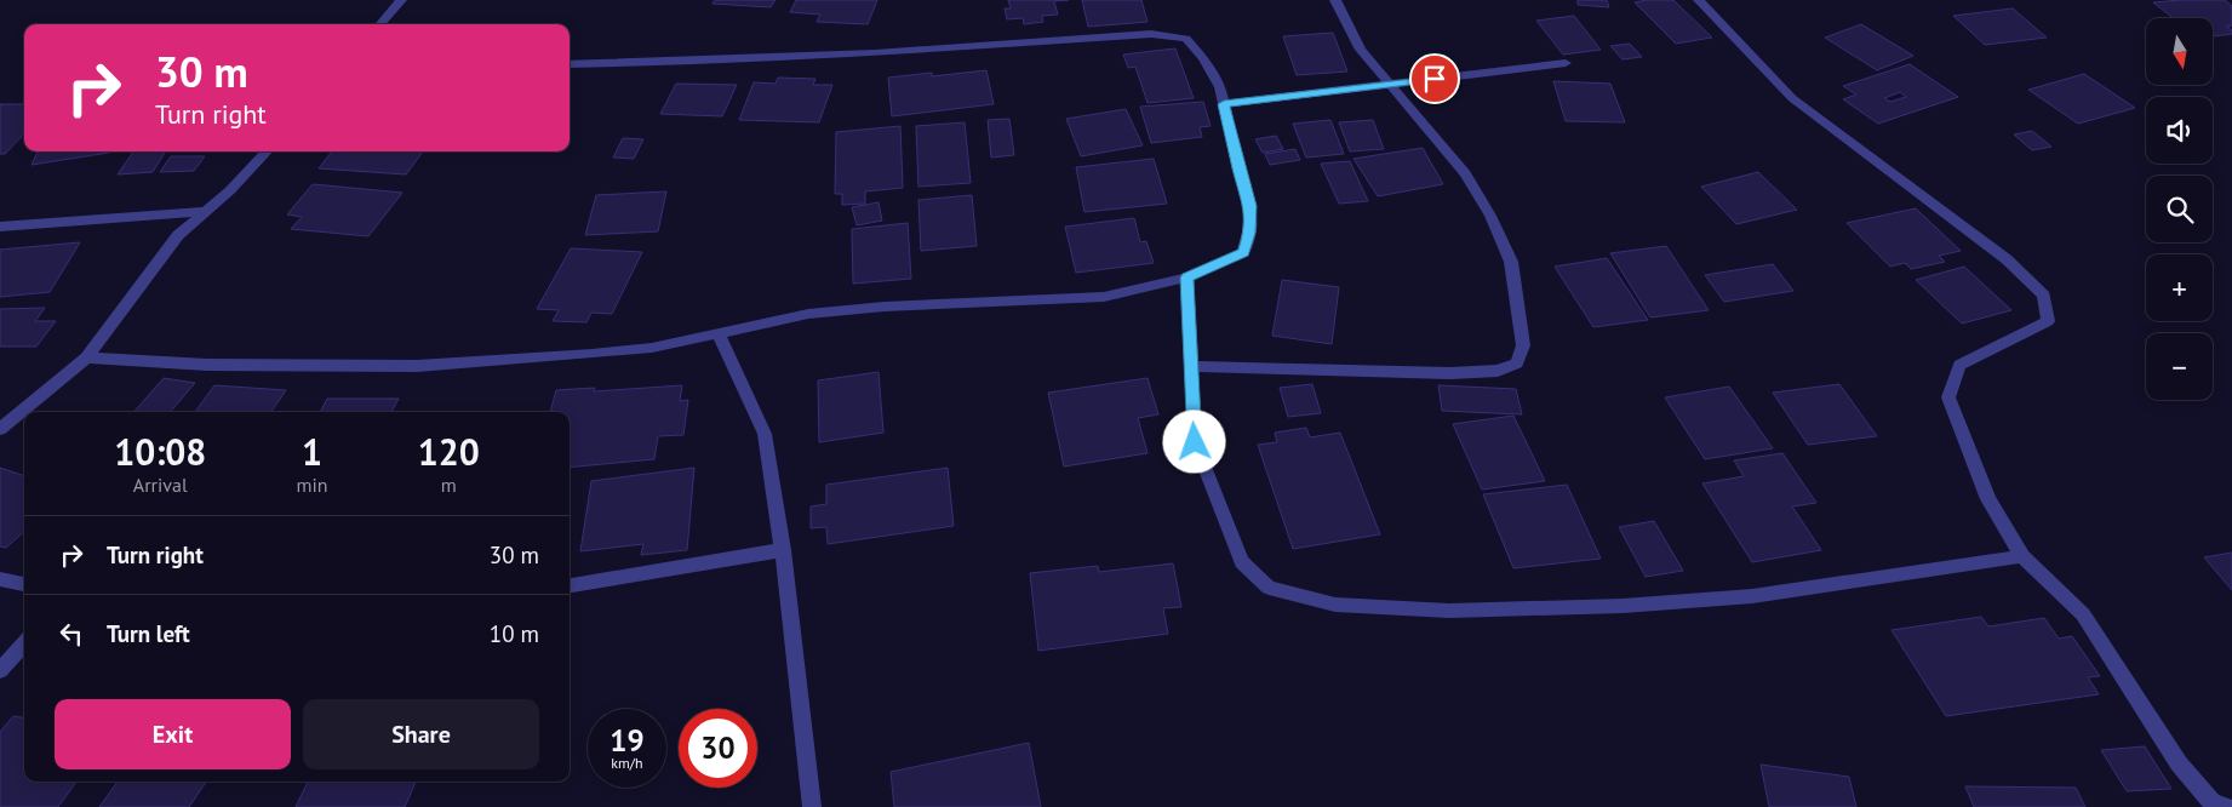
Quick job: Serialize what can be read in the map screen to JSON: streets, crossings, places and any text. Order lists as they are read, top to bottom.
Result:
{
  "north": "bottom",
  "page": {
    "map_buttons": ["+", "−"],
    "turn": ["30 m", "Turn right"],
    "eta": [
      "10:08",
      "Arrival",
      "1",
      "min",
      "120",
      "m"
    ],
    "list": [
      {
        "name": "Turn right",
        "value": "30 m"
      },
      {
        "name": "Turn left",
        "value": "10 m"
      }
    ],
    "buttons": ["Exit", "Share"],
    "speed": "19 km/h",
    "limit": "30"
  }
}
